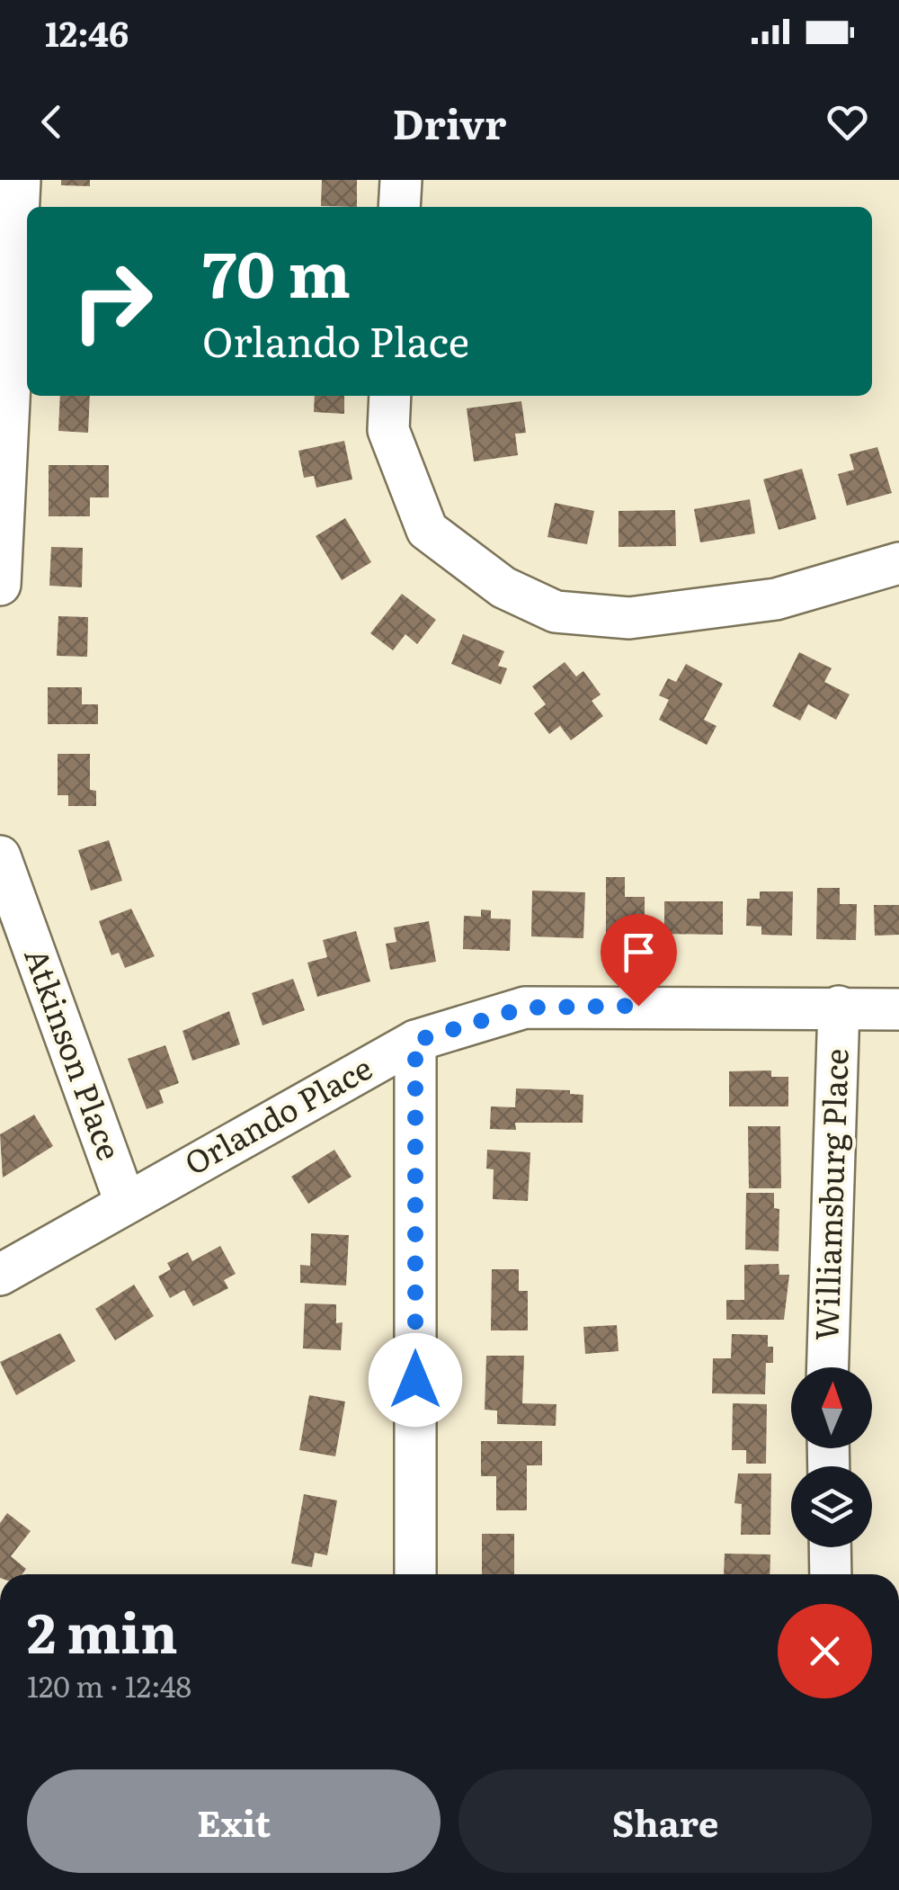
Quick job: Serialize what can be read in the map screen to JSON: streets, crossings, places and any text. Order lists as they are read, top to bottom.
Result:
{
  "streets": {
    "street": ["Atkinson Place", "Orlando Place", "Williamsburg Place"]
  },
  "crossings": [
    ["Atkinson Place", "Orlando Place"],
    ["Orlando Place", "Williamsburg Place"]
  ],
  "north": "top",
  "page": {
    "status": "12:46",
    "header": "Drivr",
    "turn": ["70 m", "Orlando Place"],
    "heading": ["2 min", "120 m · 12:48"],
    "buttons": ["Exit", "Share"]
  }
}
